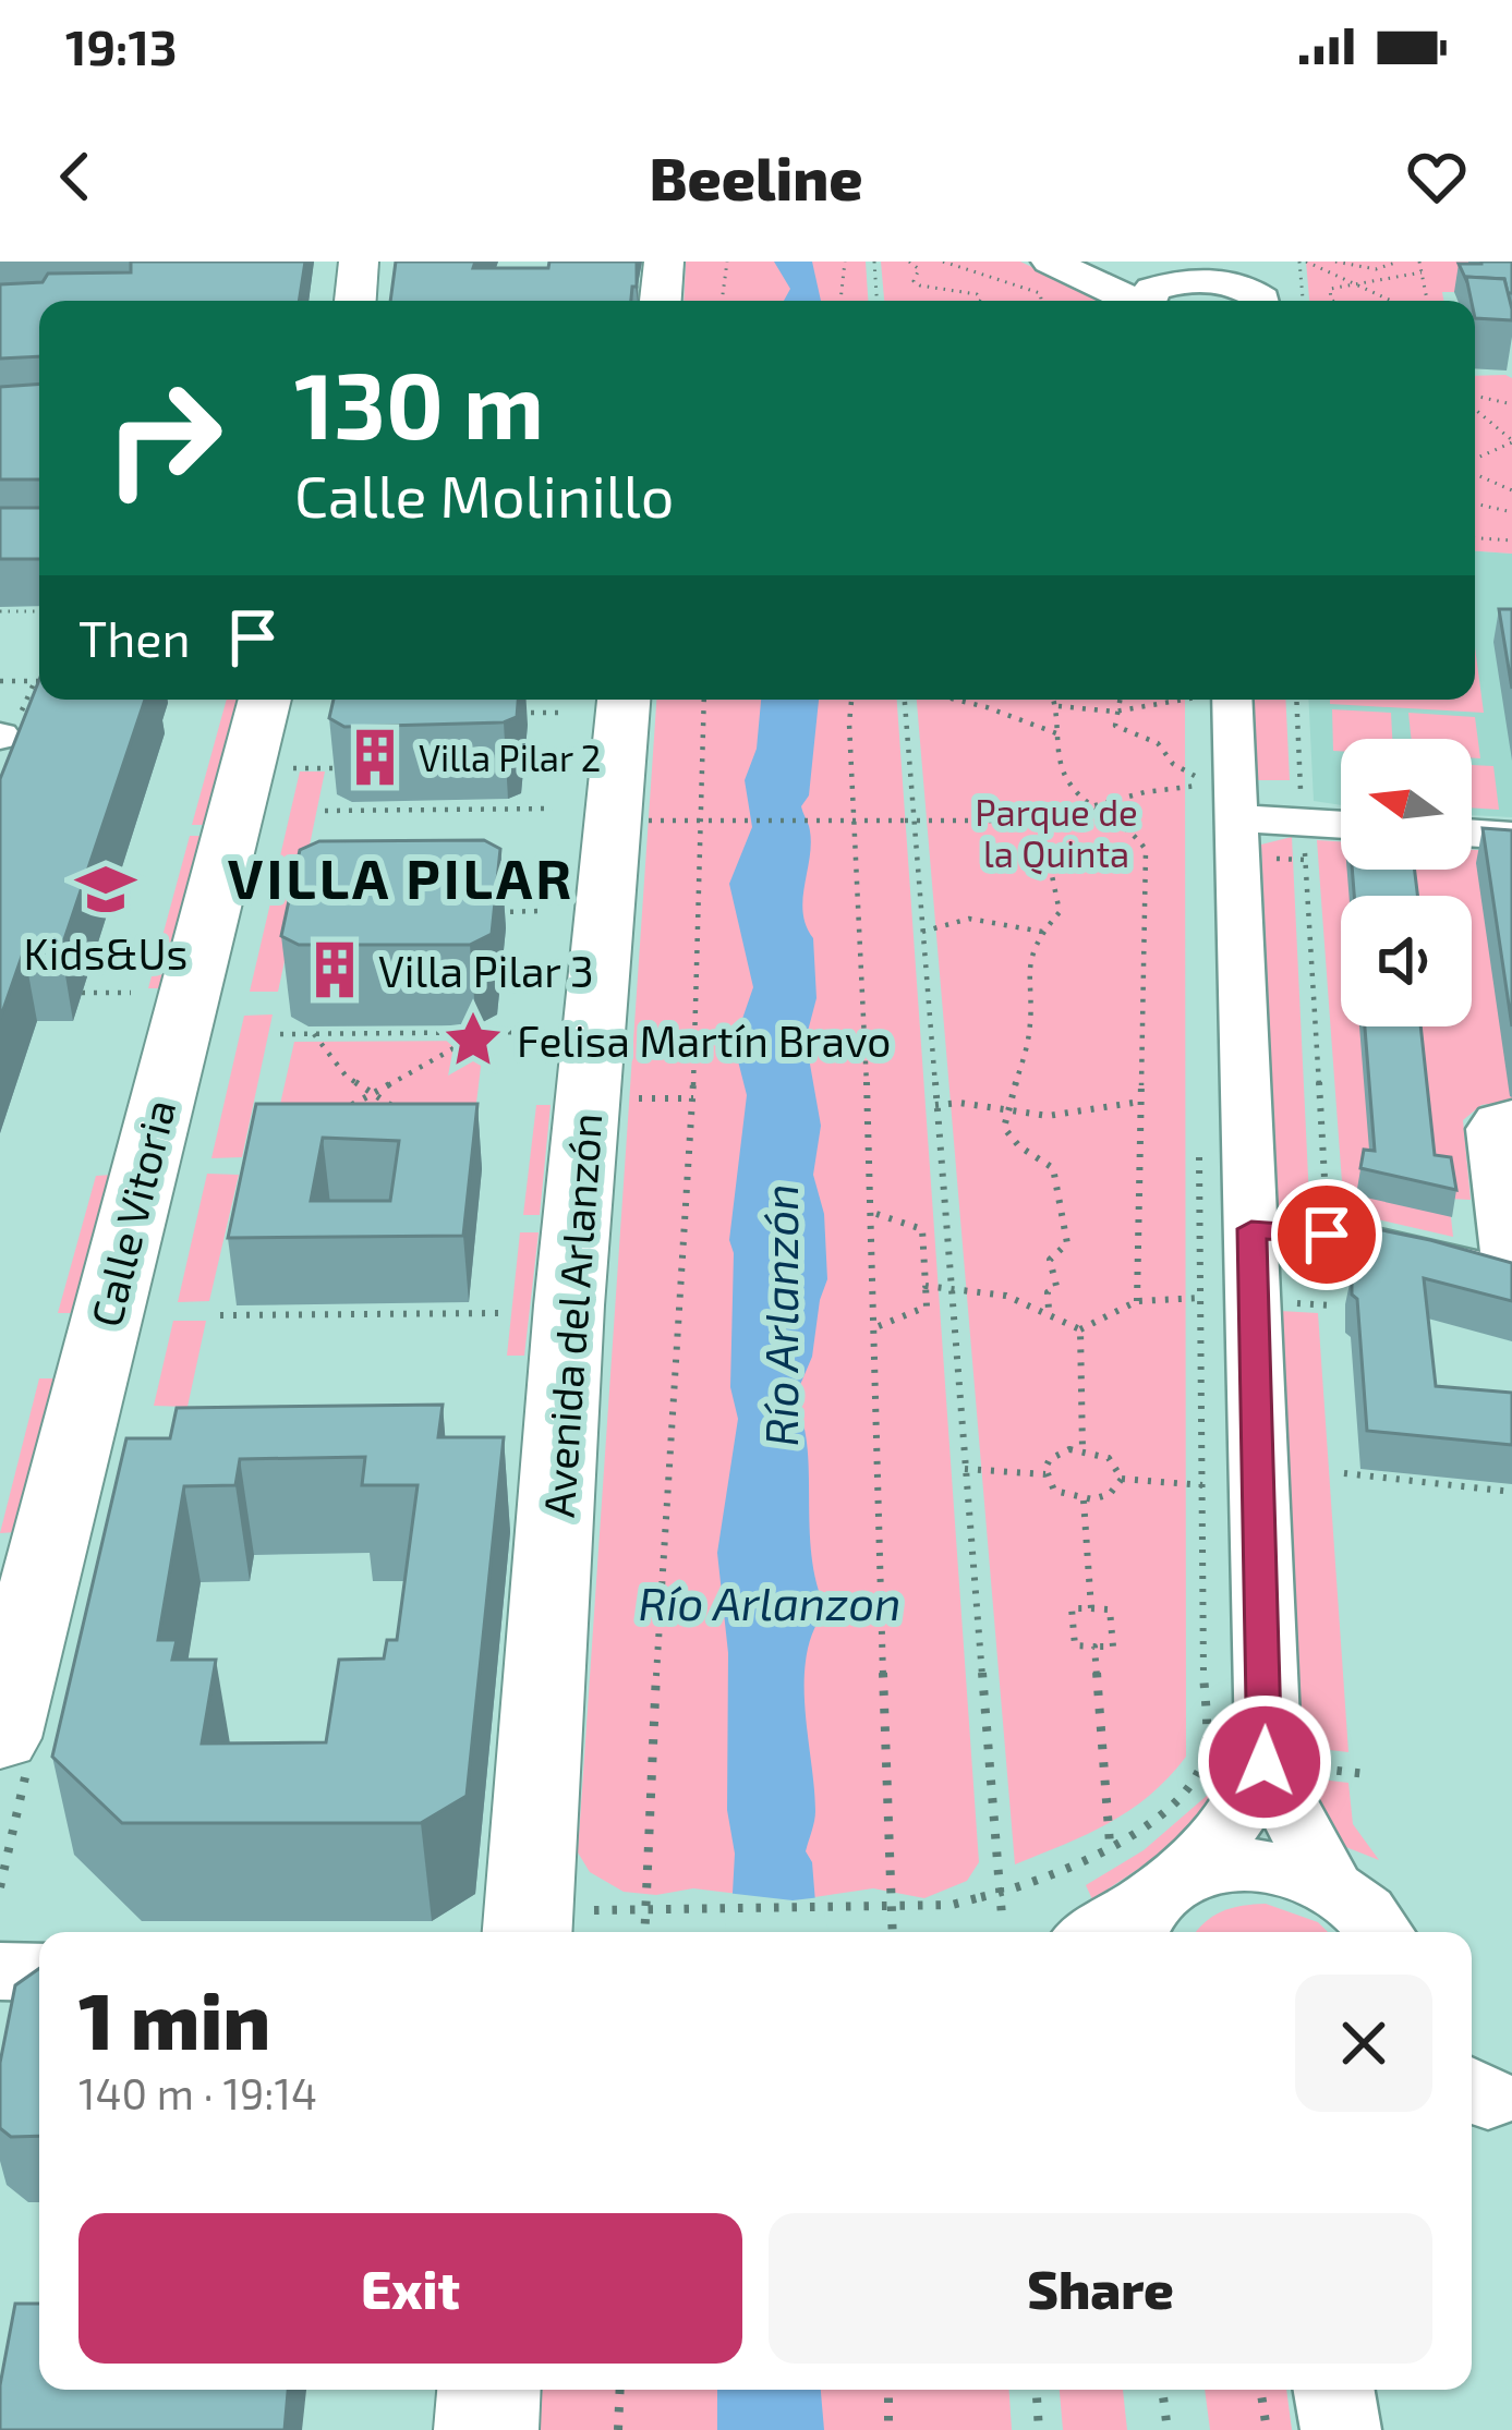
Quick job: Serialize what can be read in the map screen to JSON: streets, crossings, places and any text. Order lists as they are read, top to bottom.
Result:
{
  "streets": {
    "highway": ["Calle Vitoria", "Avenida del Arlanzón"]
  },
  "districts": ["VILLA PILAR"],
  "water": ["Río Arlanzón", "Río Arlanzon"],
  "parks": ["Parque de la Quinta"],
  "places": {
    "building": ["Villa Pilar 2", "Villa Pilar 3"],
    "school or university": ["Kids&Us"],
    "place": ["Felisa Martín Bravo"]
  },
  "north": "left",
  "page": {
    "status": "19:13",
    "header": "Beeline",
    "turn": ["130 m", "Calle Molinillo"],
    "then": "Then",
    "heading": ["1 min", "140 m · 19:14"],
    "buttons": ["Exit", "Share"]
  }
}
